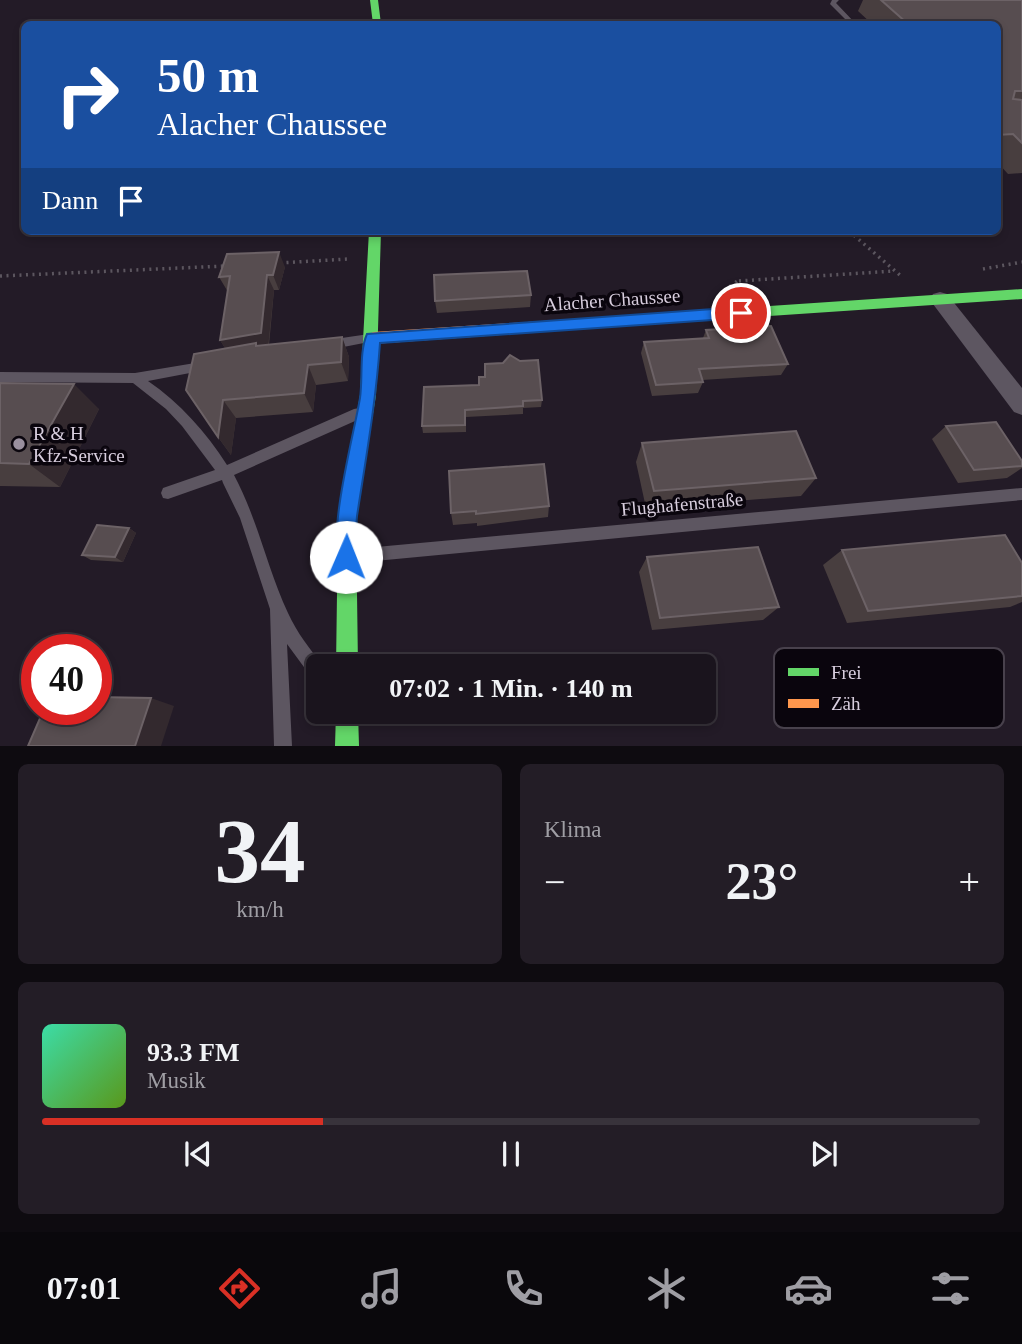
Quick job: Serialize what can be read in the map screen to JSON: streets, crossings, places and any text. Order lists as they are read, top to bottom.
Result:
{
  "streets": {
    "street": ["Alacher Chaussee"],
    "lane": ["Flughafenstraße"]
  },
  "places": ["R & H Kfz-Service"],
  "legend": ["Frei", "Zäh"],
  "page": {
    "turn": ["50 m", "Alacher Chaussee"],
    "then": "Dann",
    "limit": "40",
    "trip": "07:02 · 1 Min. · 140 m",
    "tile": [
      ["34", "km/h"],
      "Klima"
    ],
    "heat": ["−", "23°", "+"],
    "song": ["93.3 FM", "Musik"],
    "tabs": "07:01"
  }
}
